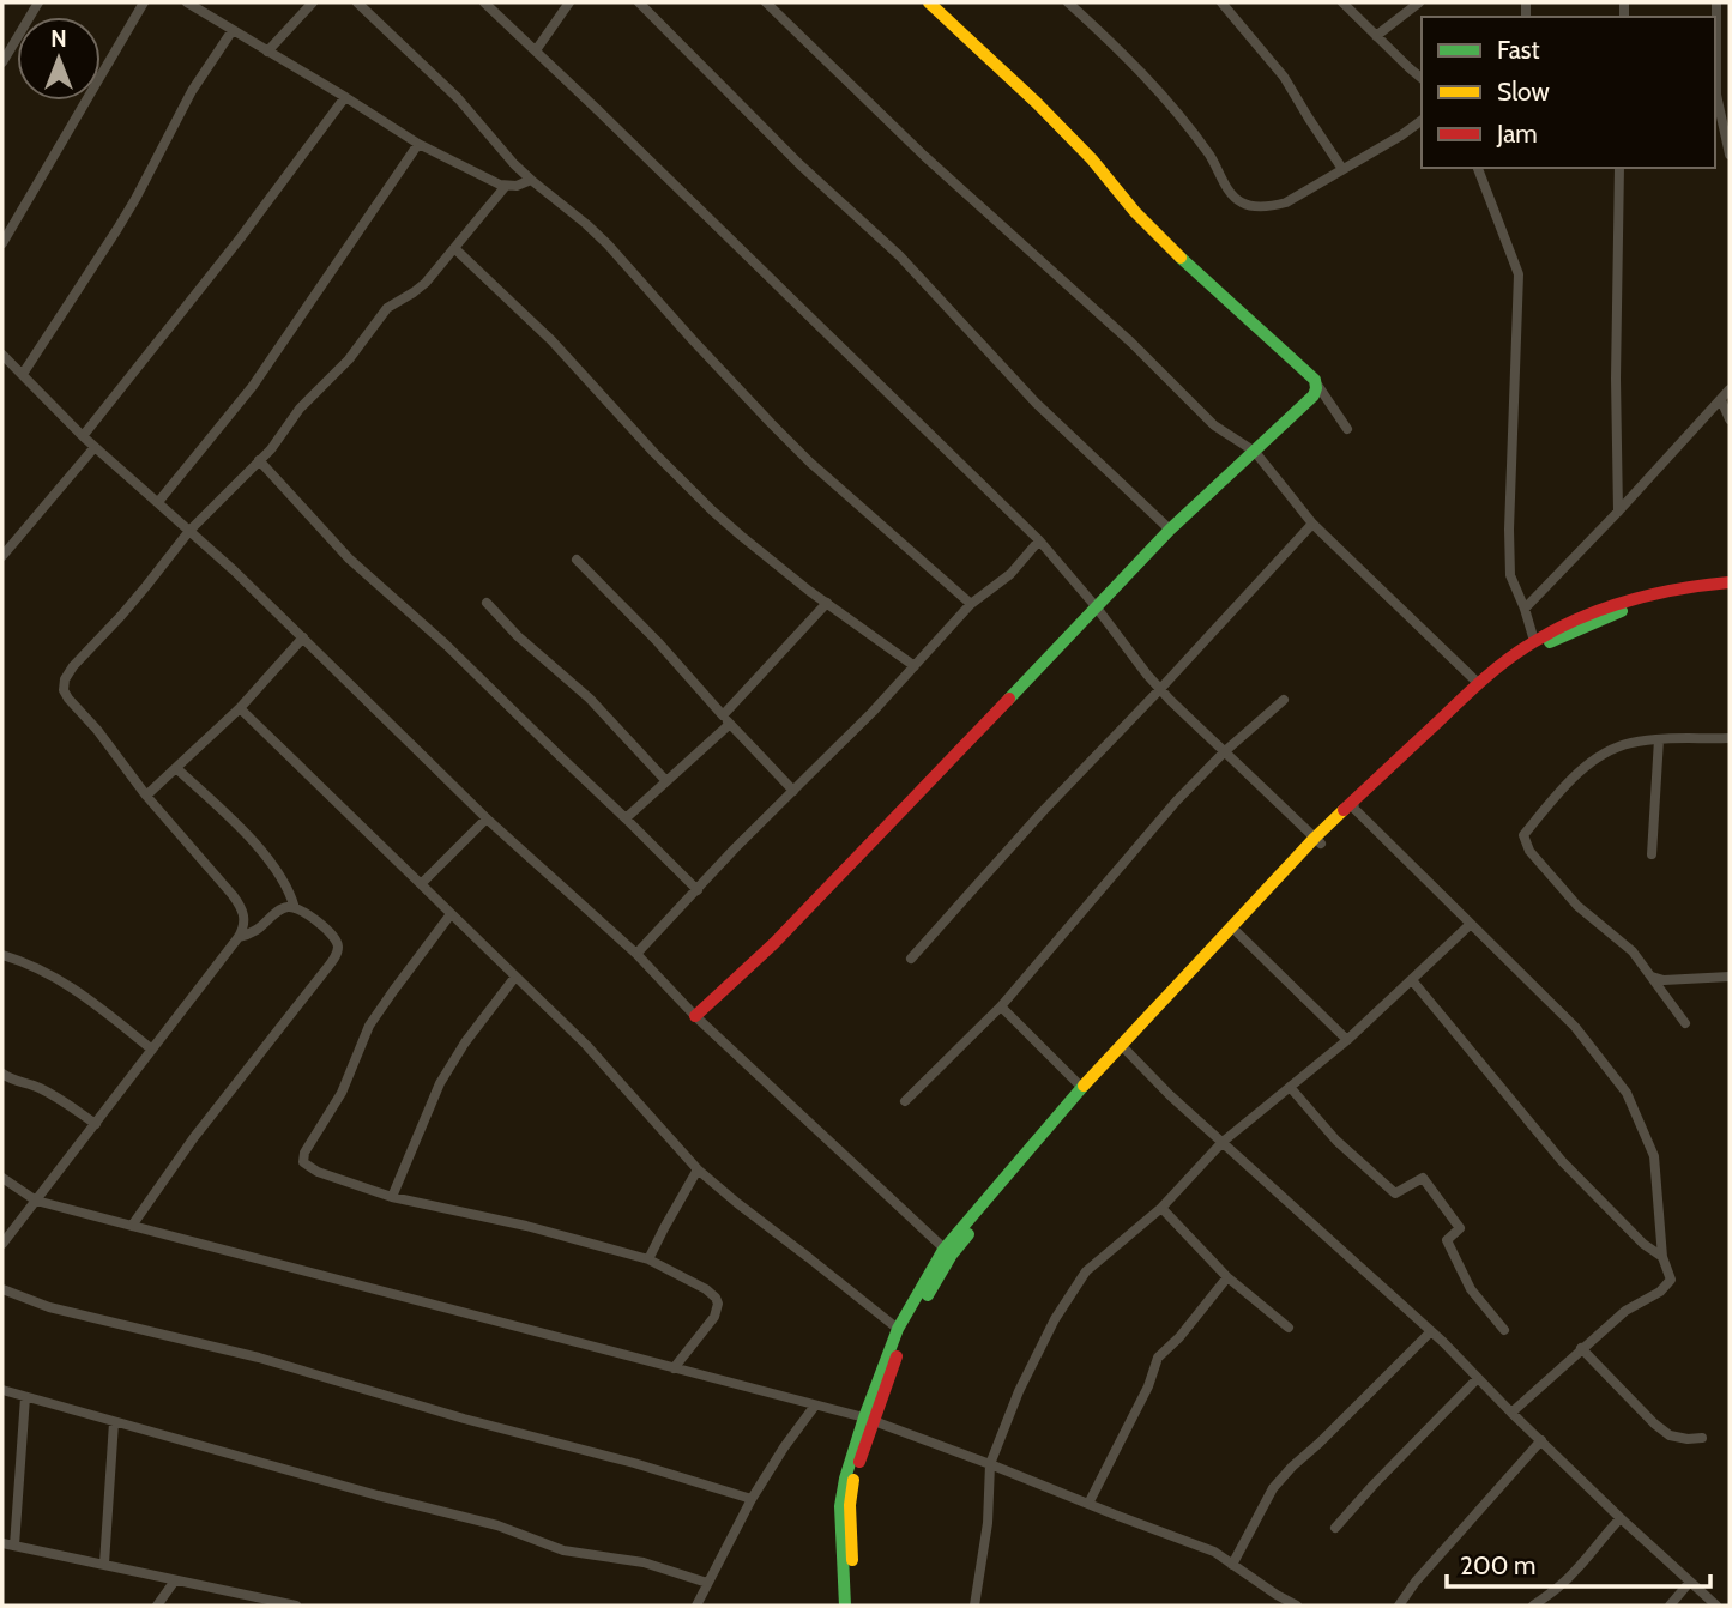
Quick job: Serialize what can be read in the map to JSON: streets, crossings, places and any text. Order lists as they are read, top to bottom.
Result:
{
  "legend": ["Fast", "Slow", "Jam"],
  "scale_bar": "200 m",
  "north": "top"
}
